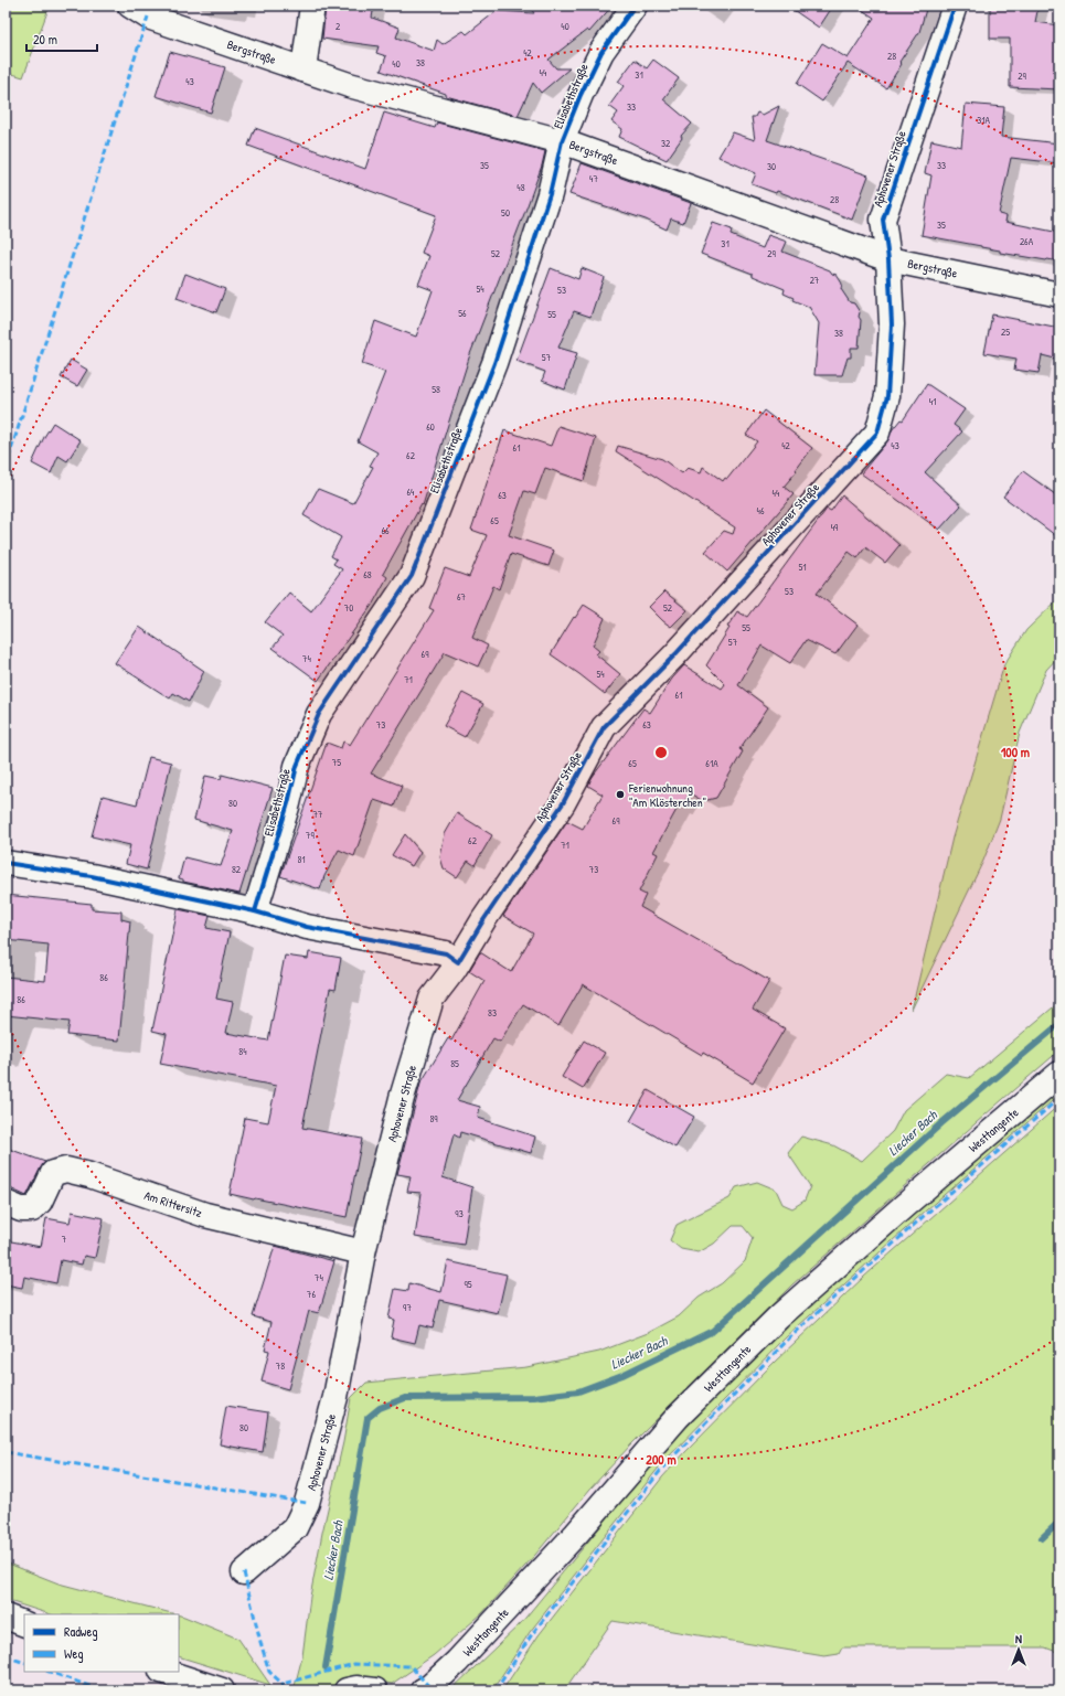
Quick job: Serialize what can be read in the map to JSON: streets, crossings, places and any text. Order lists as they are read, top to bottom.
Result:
{
  "streets": {
    "street": [
      "Bergstraße",
      "Elisabethstraße",
      "Aphovener Straße",
      "Westtangente",
      "Am Rittersitz"
    ]
  },
  "crossings": [
    ["Bergstraße", "Elisabethstraße"],
    ["Bergstraße", "Aphovener Straße"],
    ["Aphovener Straße", "Am Rittersitz"]
  ],
  "water": ["Liecker Bach"],
  "places": ["Ferienwohnung \"Am Klösterchen\""],
  "house_numbers": [
    "2",
    "40",
    "42",
    "28",
    "38",
    "40",
    "44",
    "31",
    "29",
    "43",
    "33",
    "31A",
    "32",
    "35",
    "33",
    "30",
    "47",
    "48",
    "28",
    "50",
    "35",
    "26A",
    "31",
    "52",
    "29",
    "27",
    "54",
    "53",
    "56",
    "55",
    "25",
    "38",
    "57",
    "58",
    "41",
    "60",
    "42",
    "43",
    "61",
    "62",
    "64",
    "44",
    "63",
    "46",
    "65",
    "49",
    "66",
    "51",
    "68",
    "53",
    "67",
    "70",
    "52",
    "55",
    "57",
    "69",
    "74",
    "54",
    "71",
    "61",
    "73",
    "63",
    "75",
    "65",
    "61A",
    "80",
    "77",
    "69",
    "79",
    "62",
    "71",
    "81",
    "82",
    "73",
    "86",
    "86",
    "83",
    "84",
    "85",
    "89",
    "93",
    "7",
    "74",
    "95",
    "76",
    "97",
    "78",
    "80"
  ],
  "legend": ["Radweg", "Weg"],
  "scale_bar": "20 m",
  "north": "top",
  "rings": ["100 m", "200 m"]
}
